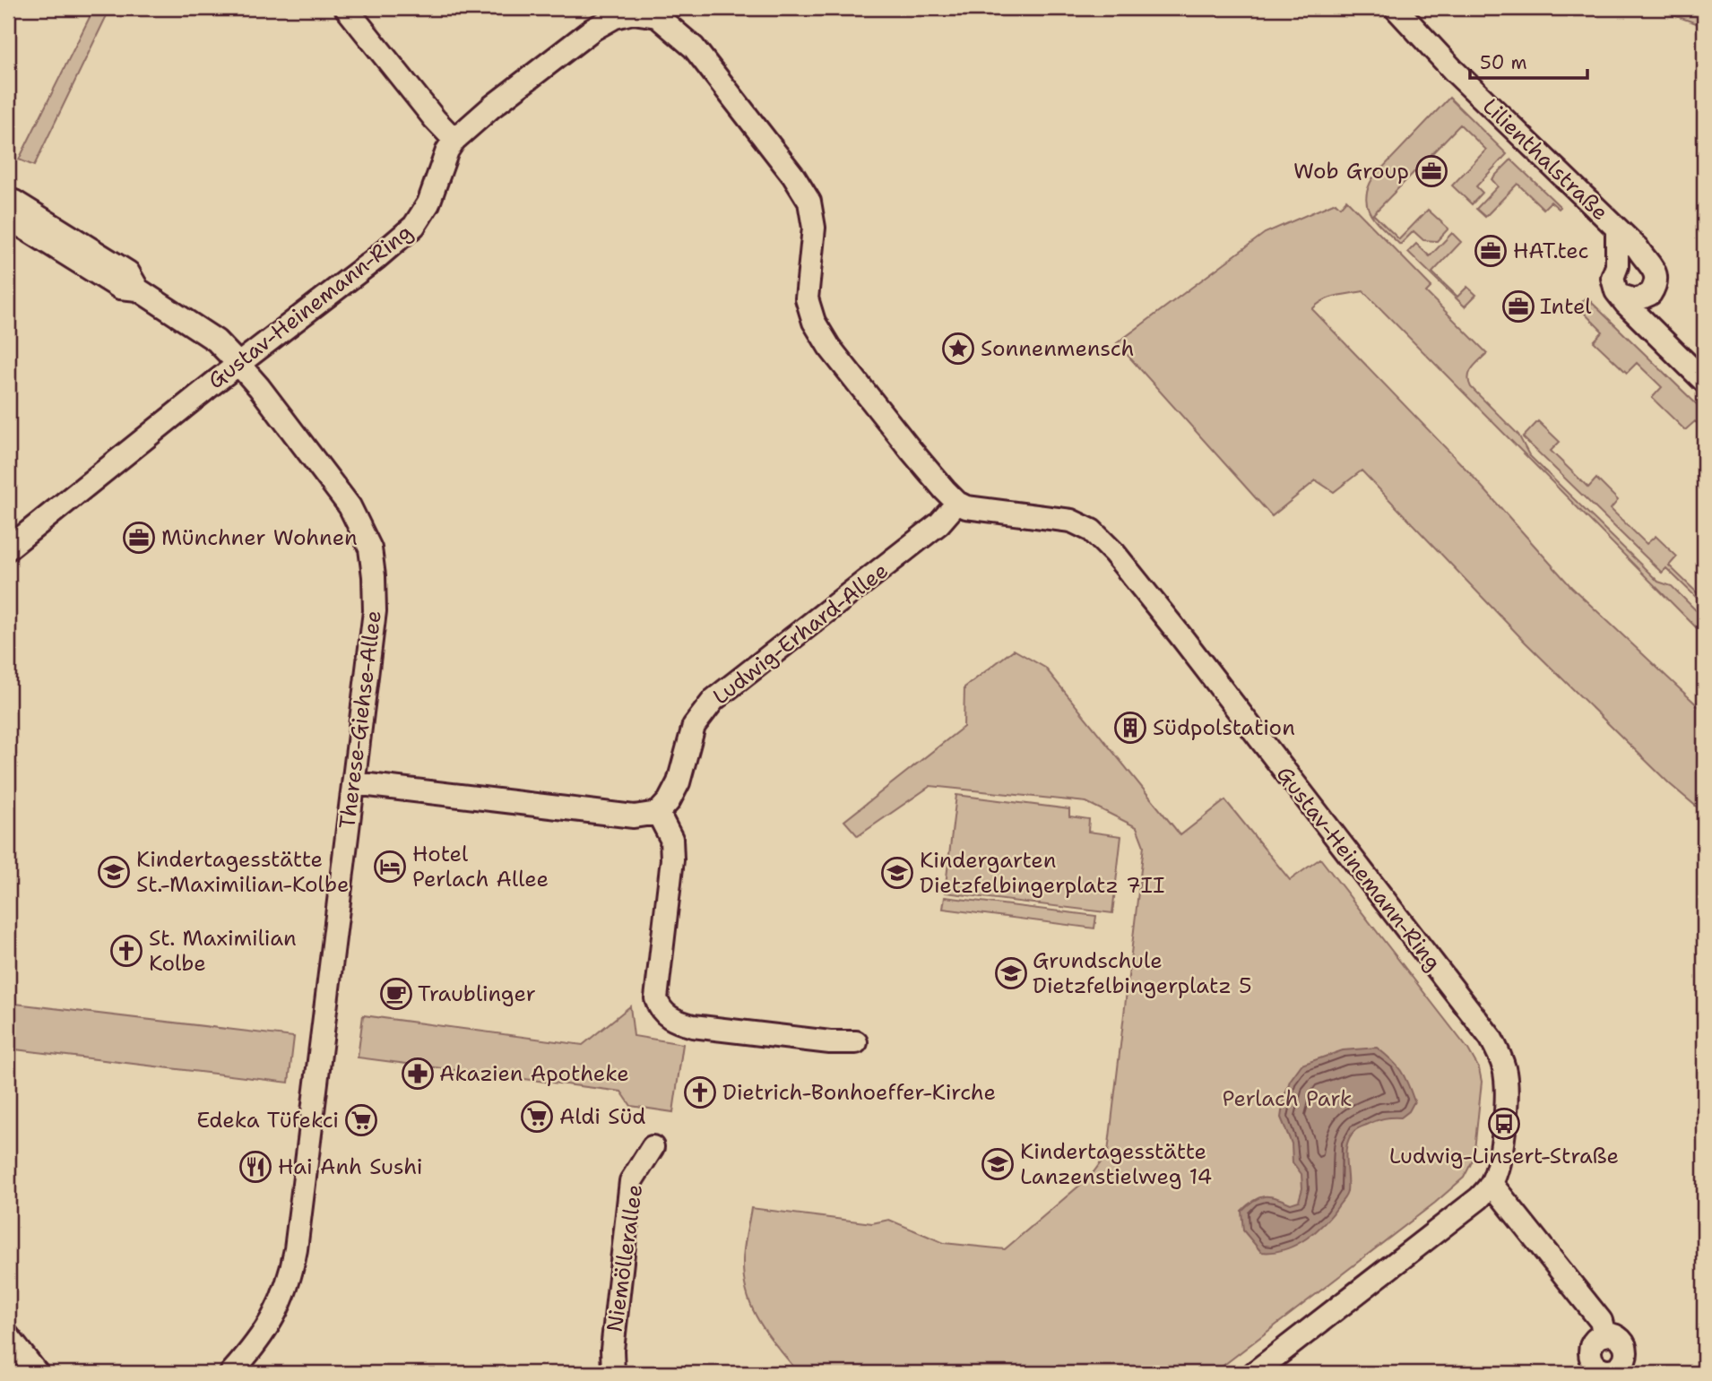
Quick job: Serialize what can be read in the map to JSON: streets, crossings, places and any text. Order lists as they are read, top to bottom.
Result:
{
  "streets": {
    "street": [
      "Lilienthalstraße",
      "Gustav-Heinemann-Ring",
      "Ludwig-Erhard-Allee",
      "Therese-Giehse-Allee",
      "Niemöllerallee"
    ]
  },
  "crossings": [
    ["Gustav-Heinemann-Ring", "Ludwig-Erhard-Allee"],
    ["Gustav-Heinemann-Ring", "Therese-Giehse-Allee"]
  ],
  "parks": ["Perlach Park"],
  "places": {
    "office": [
      "Wob Group",
      "HAT.tec",
      "Intel",
      "Münchner Wohnen"
    ],
    "place": ["Sonnenmensch"],
    "building": ["Südpolstation"],
    "hotel": ["Hotel Perlach Allee"],
    "school or university": [
      "Kindertagesstätte St.-Maximilian-Kolbe",
      "Kindergarten Dietzfelbingerplatz 7II",
      "Grundschule Dietzfelbingerplatz 5",
      "Kindertagesstätte Lanzenstielweg 14"
    ],
    "church": ["St. Maximilian Kolbe", "Dietrich-Bonhoeffer-Kirche"],
    "cafe": ["Traublinger"],
    "pharmacy": ["Akazien Apotheke"],
    "supermarket": ["Aldi Süd", "Edeka Tüfekci"],
    "bus stop": ["Ludwig-Linsert-Straße"],
    "restaurant": ["Hai Anh Sushi"]
  },
  "scale_bar": "50 m"
}
